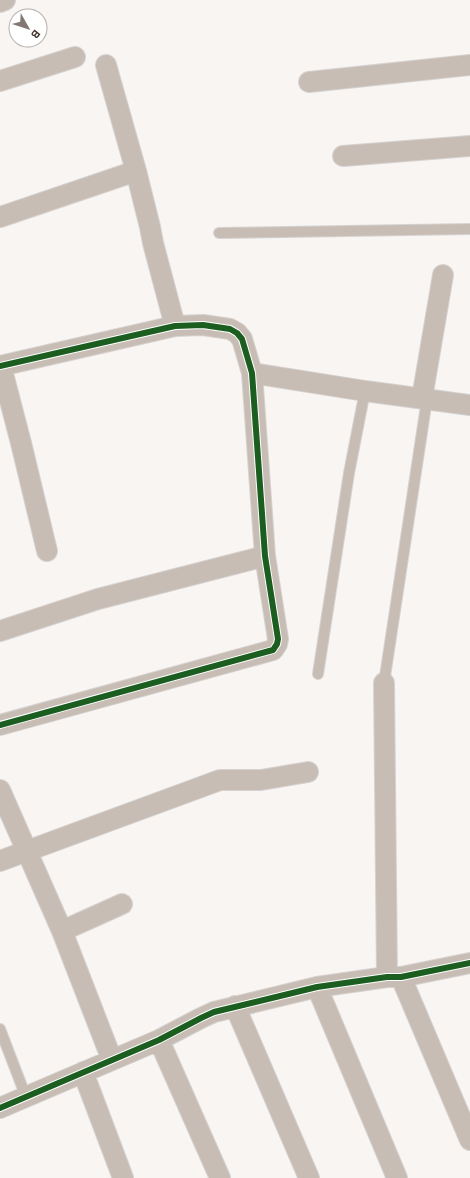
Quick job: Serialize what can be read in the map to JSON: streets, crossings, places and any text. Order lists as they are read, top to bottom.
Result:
{
  "north": "bottom right"
}
